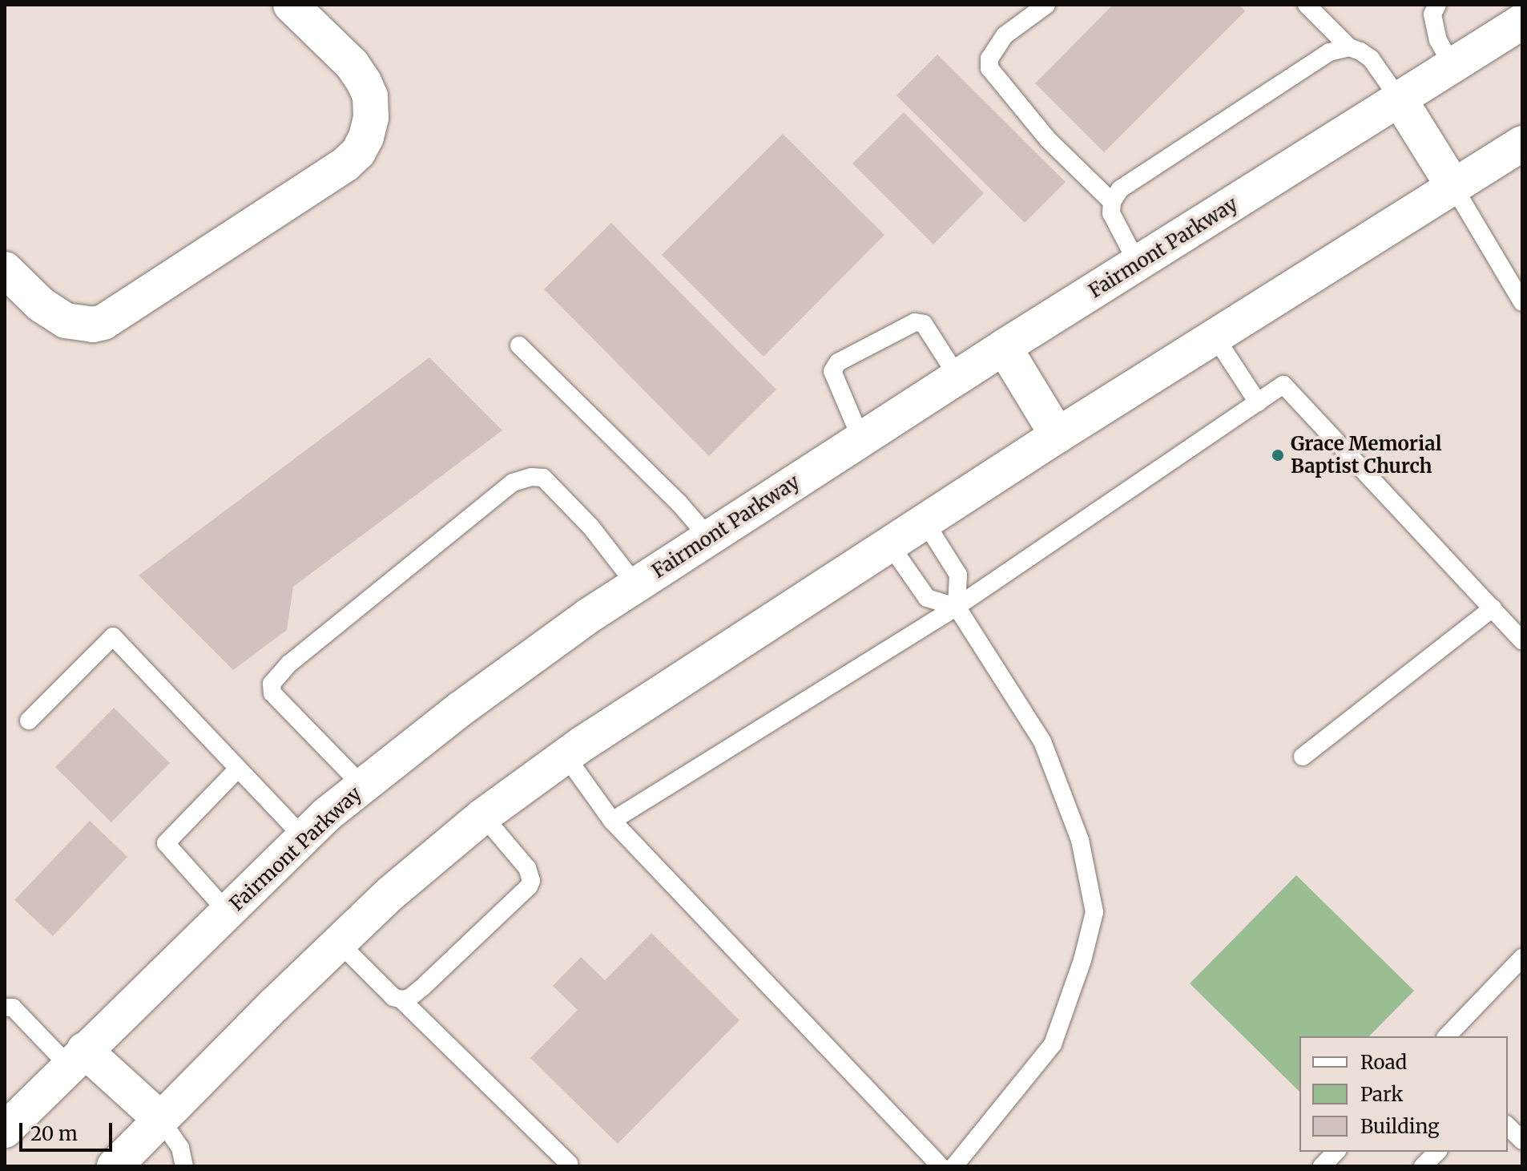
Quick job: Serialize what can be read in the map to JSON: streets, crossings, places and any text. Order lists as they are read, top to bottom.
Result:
{
  "streets": {
    "main road": ["Fairmont Parkway"]
  },
  "places": ["Grace Memorial Baptist Church"],
  "legend": ["Road", "Park", "Building"],
  "scale_bar": "20 m"
}
